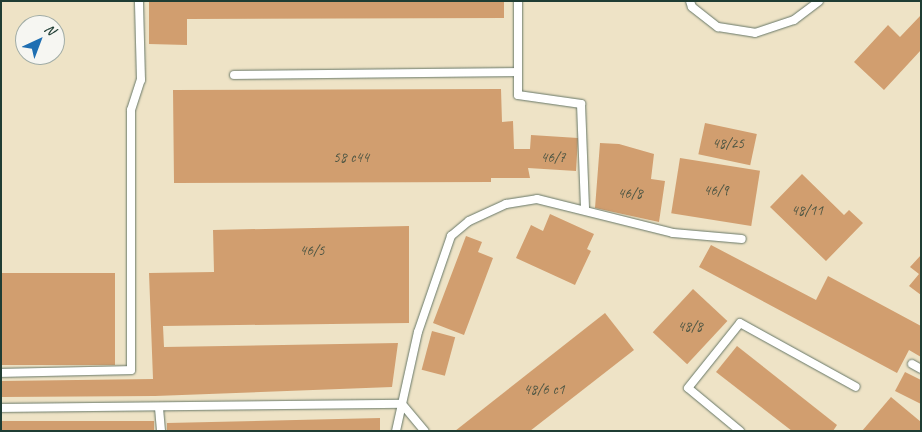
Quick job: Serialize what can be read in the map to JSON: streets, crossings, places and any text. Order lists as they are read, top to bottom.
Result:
{
  "house_numbers": [
    "48/25",
    "58 с44",
    "46/7",
    "46/9",
    "46/8",
    "48/11",
    "46/5",
    "48/8",
    "48/6 с1"
  ],
  "north": "top right"
}
